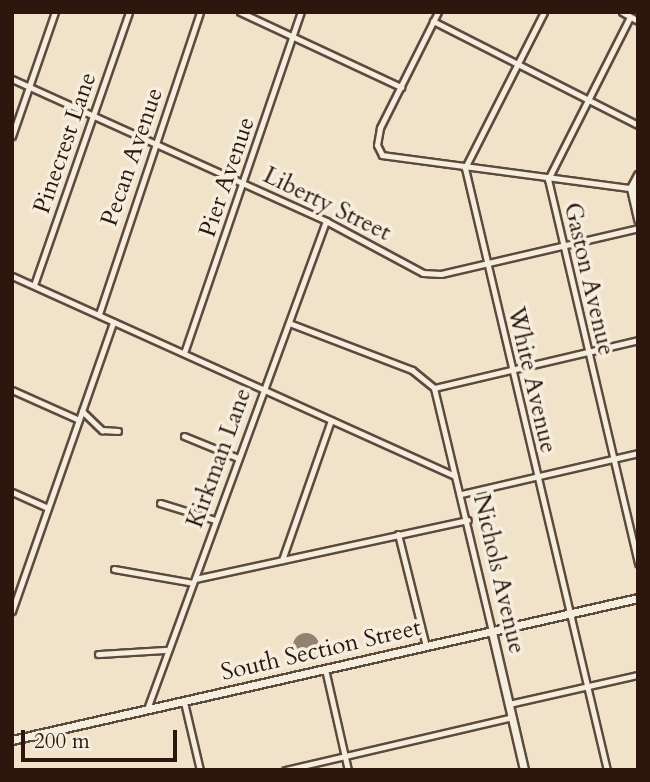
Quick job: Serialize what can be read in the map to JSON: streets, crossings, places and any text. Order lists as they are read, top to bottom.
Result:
{
  "streets": {
    "street": [
      "Pinecrest Lane",
      "Pecan Avenue",
      "Pier Avenue",
      "Liberty Street",
      "Gaston Avenue",
      "White Avenue",
      "Kirkman Lane",
      "Nichols Avenue",
      "South Section Street"
    ]
  },
  "crossings": [
    ["Pinecrest Lane", "Liberty Street"],
    ["Pecan Avenue", "Liberty Street"],
    ["Pier Avenue", "Liberty Street"],
    ["Liberty Street", "Gaston Avenue"],
    ["Liberty Street", "White Avenue"],
    ["Liberty Street", "Kirkman Lane"],
    ["White Avenue", "South Section Street"],
    ["Kirkman Lane", "South Section Street"],
    ["Nichols Avenue", "South Section Street"]
  ],
  "scale_bar": "200 m"
}
